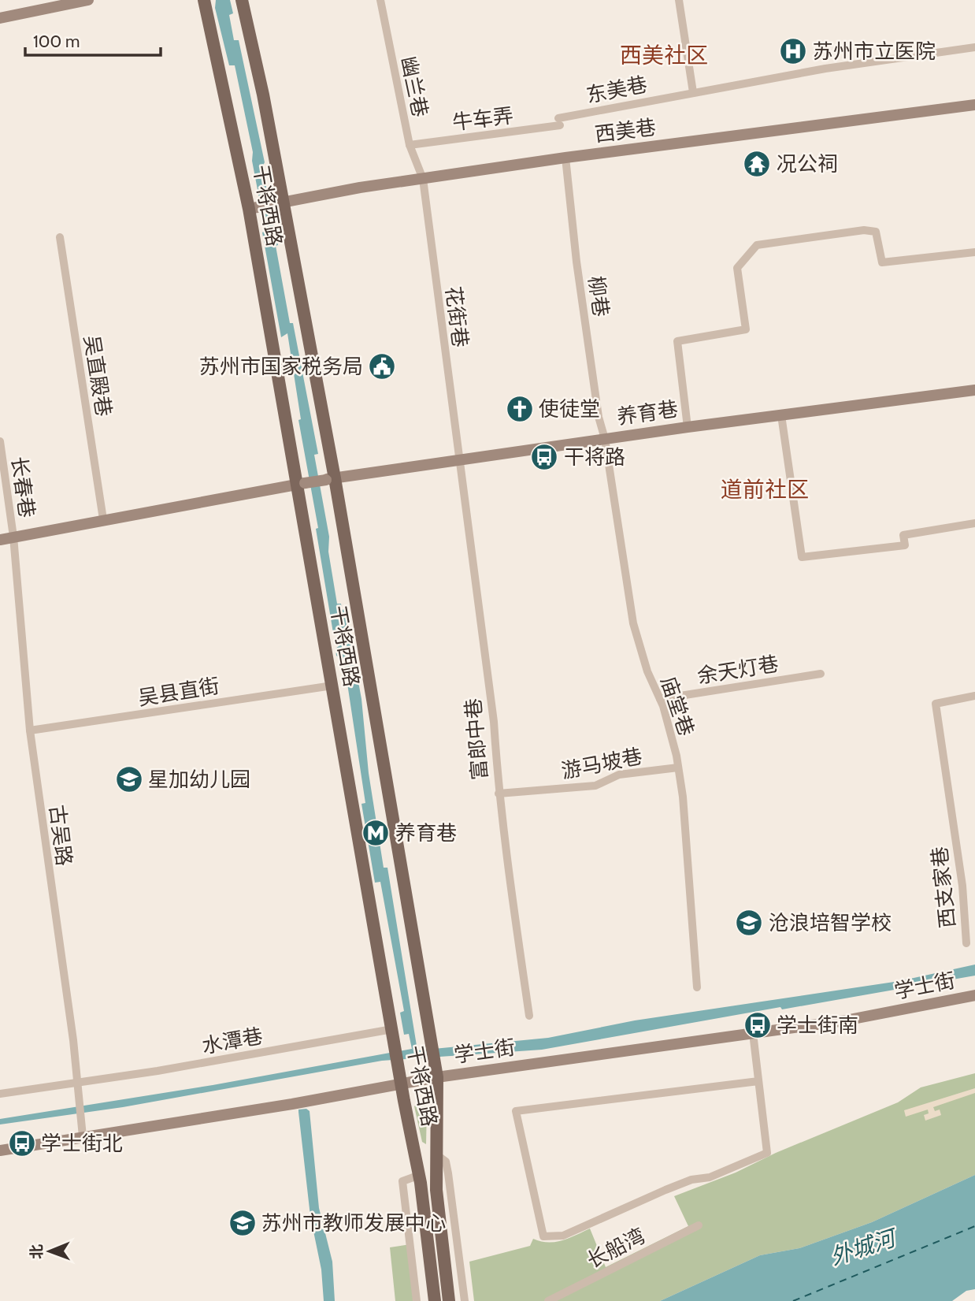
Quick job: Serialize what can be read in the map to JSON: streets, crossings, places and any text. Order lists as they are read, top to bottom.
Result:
{
  "streets": {
    "main road": ["干将西路"],
    "street": [
      "幽兰巷",
      "东美巷",
      "牛车弄",
      "西美巷",
      "柳巷",
      "花街巷",
      "吴直殿巷",
      "养育巷",
      "长春巷",
      "余天灯巷",
      "吴县直街",
      "庙堂巷",
      "富郎中巷",
      "游马坡巷",
      "古吴路",
      "西支家巷",
      "学士街",
      "水潭巷",
      "长船湾"
    ]
  },
  "crossings": [
    ["幽兰巷", "牛车弄"],
    ["幽兰巷", "西美巷"],
    ["幽兰巷", "花街巷"],
    ["东美巷", "牛车弄"],
    ["西美巷", "干将西路"],
    ["西美巷", "柳巷"],
    ["西美巷", "花街巷"],
    ["干将西路", "养育巷"],
    ["干将西路", "吴县直街"],
    ["干将西路", "学士街"],
    ["干将西路", "水潭巷"],
    ["柳巷", "养育巷"],
    ["柳巷", "庙堂巷"],
    ["花街巷", "养育巷"],
    ["花街巷", "富郎中巷"],
    ["吴直殿巷", "养育巷"],
    ["养育巷", "长春巷"],
    ["养育巷", "庙堂巷"],
    ["养育巷", "富郎中巷"],
    ["养育巷", "古吴路"],
    ["长春巷", "古吴路"],
    ["余天灯巷", "庙堂巷"],
    ["吴县直街", "古吴路"],
    ["庙堂巷", "游马坡巷"],
    ["富郎中巷", "游马坡巷"],
    ["古吴路", "学士街"],
    ["古吴路", "水潭巷"]
  ],
  "districts": ["西美社区", "道前社区"],
  "water": ["外城河"],
  "places": {
    "hospital": ["苏州市立医院"],
    "temple": ["况公祠"],
    "public building": ["苏州市国家税务局"],
    "church": ["使徒堂"],
    "bus stop": ["干将路", "学士街南", "学士街北"],
    "school or university": ["星加幼儿园", "沧浪培智学校", "苏州市教师发展中心"],
    "metro station": ["养育巷"]
  },
  "scale_bar": "100 m",
  "north": "left"
}
